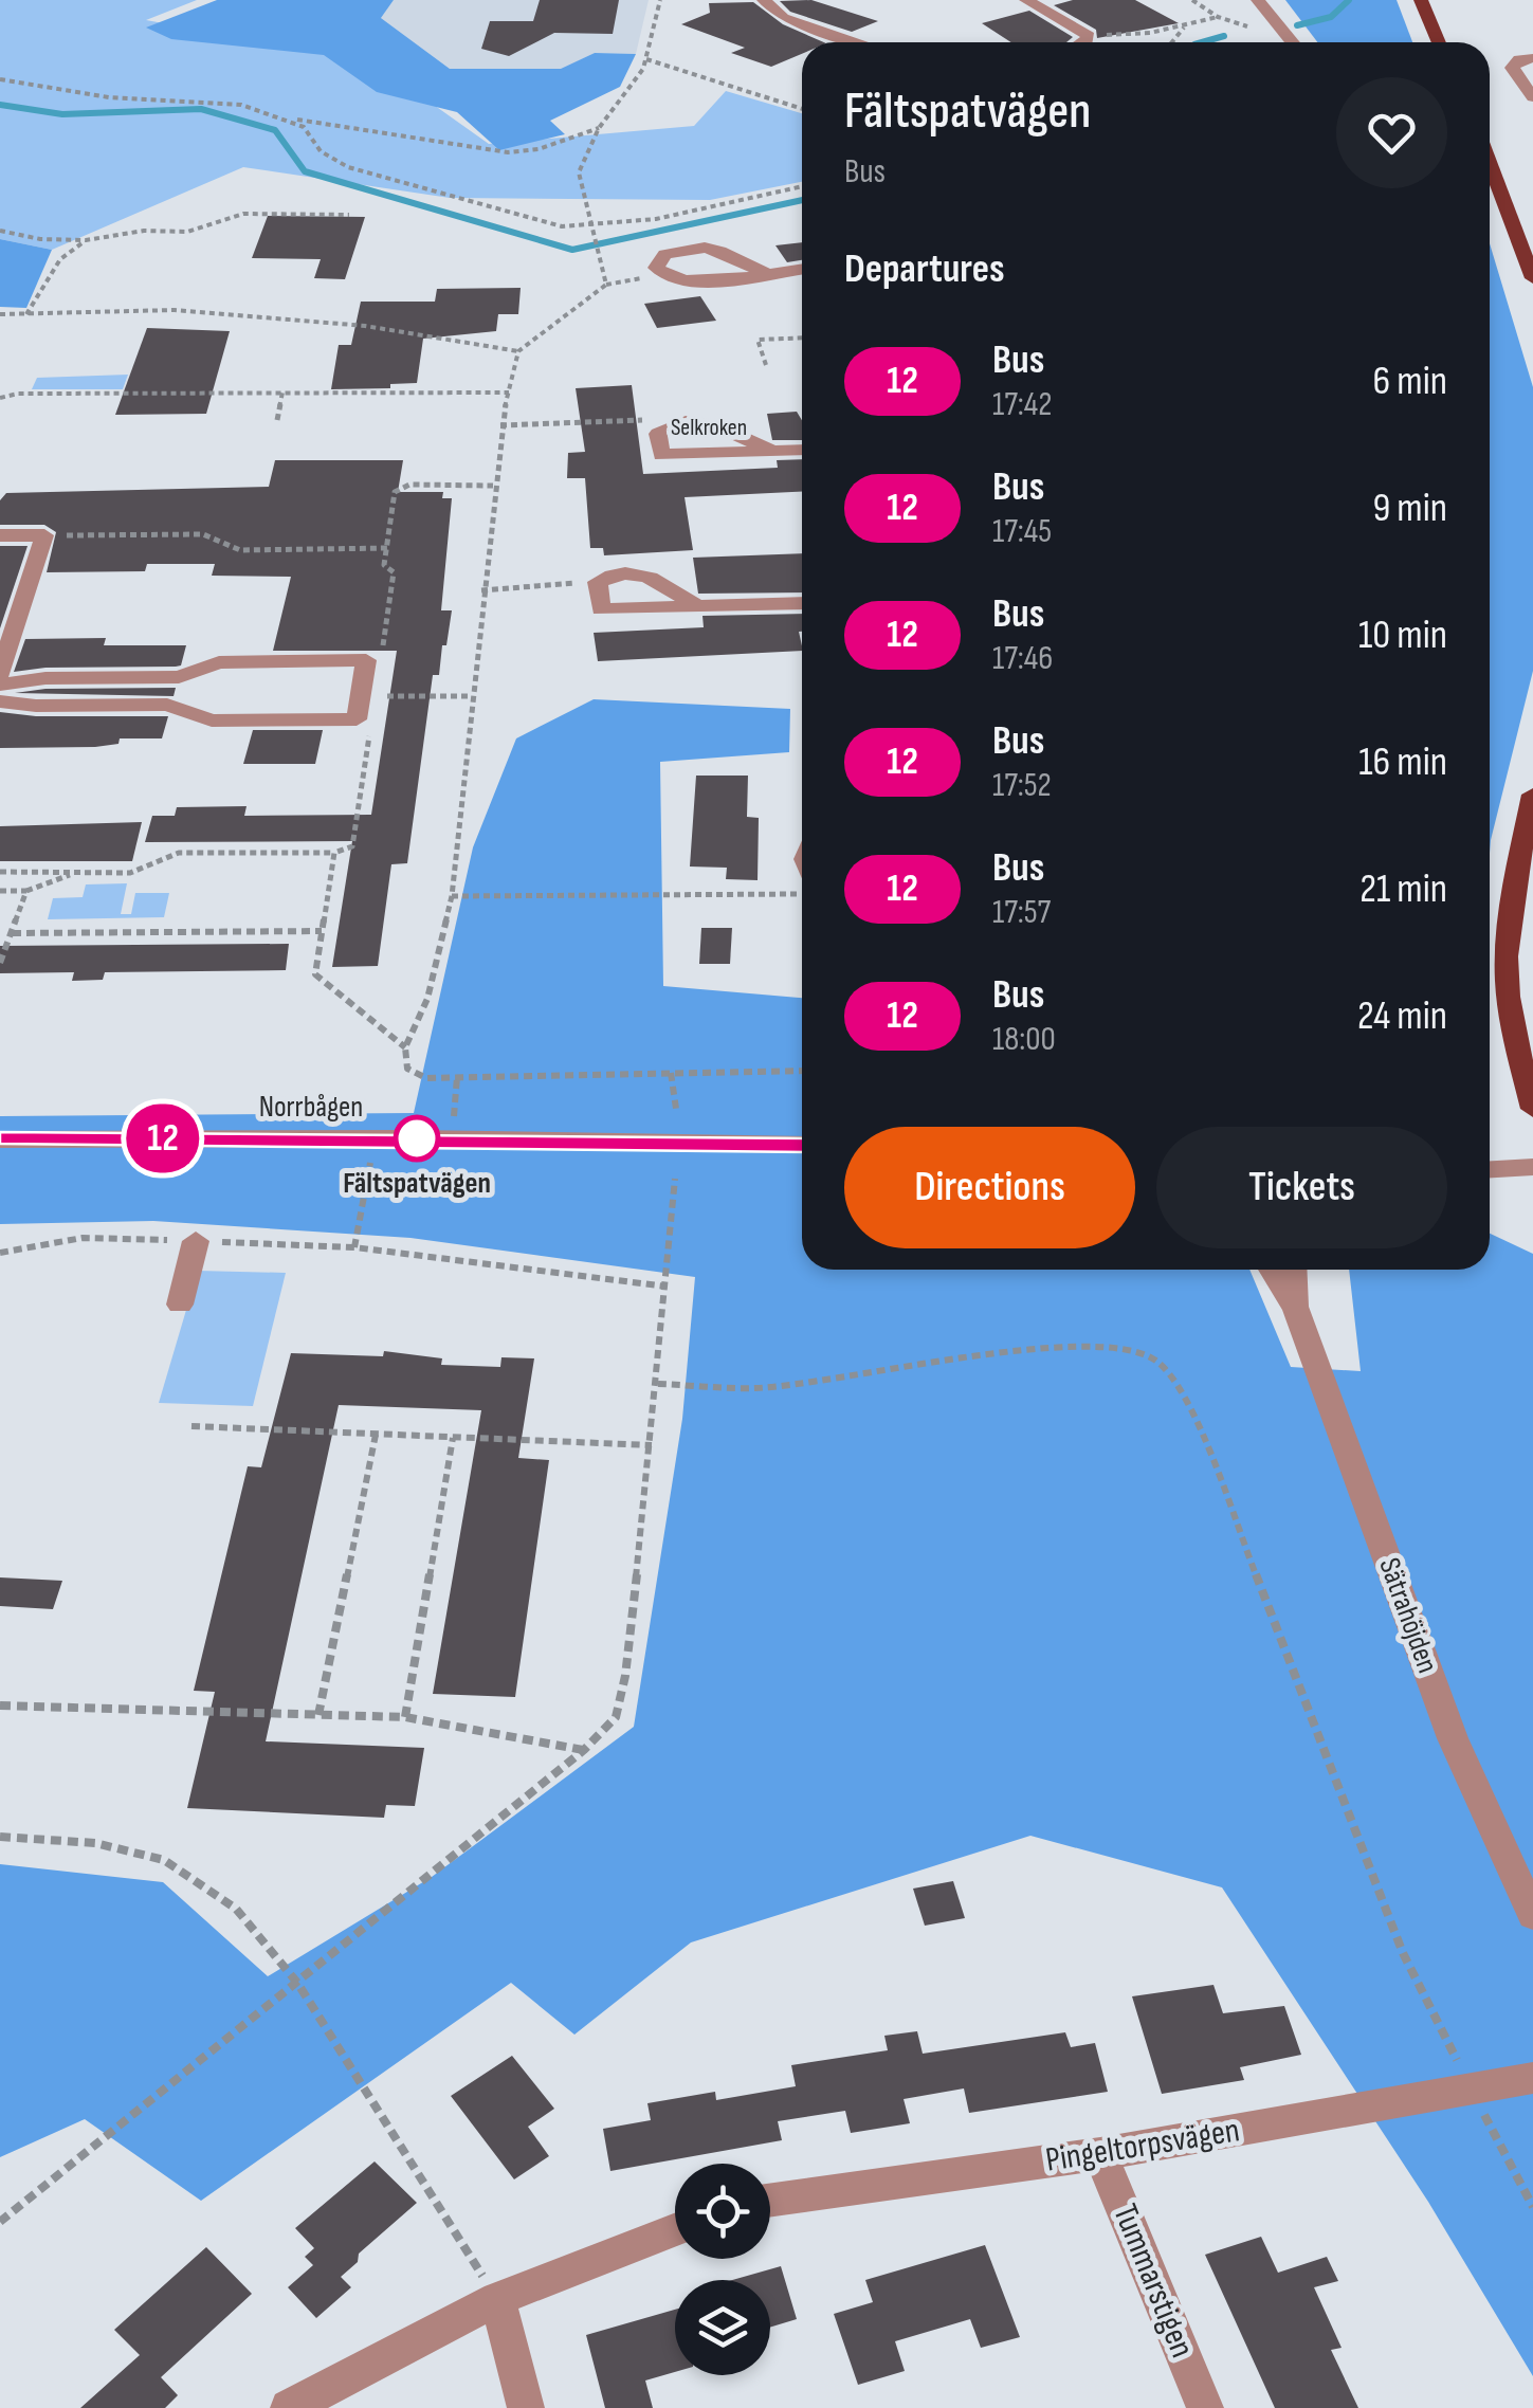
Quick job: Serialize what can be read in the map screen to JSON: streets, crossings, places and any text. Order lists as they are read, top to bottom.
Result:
{
  "streets": {
    "street": [
      "Selkroken",
      "Norrbågen",
      "Sätrahöjden",
      "Pingeltorpsvägen",
      "Tummarstigen"
    ]
  },
  "crossings": [
    ["Pingeltorpsvägen", "Tummarstigen"]
  ],
  "places": ["Fältspatvägen"],
  "lines": ["bus line 12"],
  "page": {
    "on_map": "12",
    "heading": [
      ["Fältspatvägen", "Bus"],
      "Departures"
    ],
    "list": [
      {
        "mark": "12",
        "name": "Bus",
        "note": "17:42",
        "value": "6 min"
      },
      {
        "mark": "12",
        "name": "Bus",
        "note": "17:45",
        "value": "9 min"
      },
      {
        "mark": "12",
        "name": "Bus",
        "note": "17:46",
        "value": "10 min"
      },
      {
        "mark": "12",
        "name": "Bus",
        "note": "17:52",
        "value": "16 min"
      },
      {
        "mark": "12",
        "name": "Bus",
        "note": "17:57",
        "value": "21 min"
      },
      {
        "mark": "12",
        "name": "Bus",
        "note": "18:00",
        "value": "24 min"
      }
    ],
    "buttons": ["Directions", "Tickets"]
  }
}
